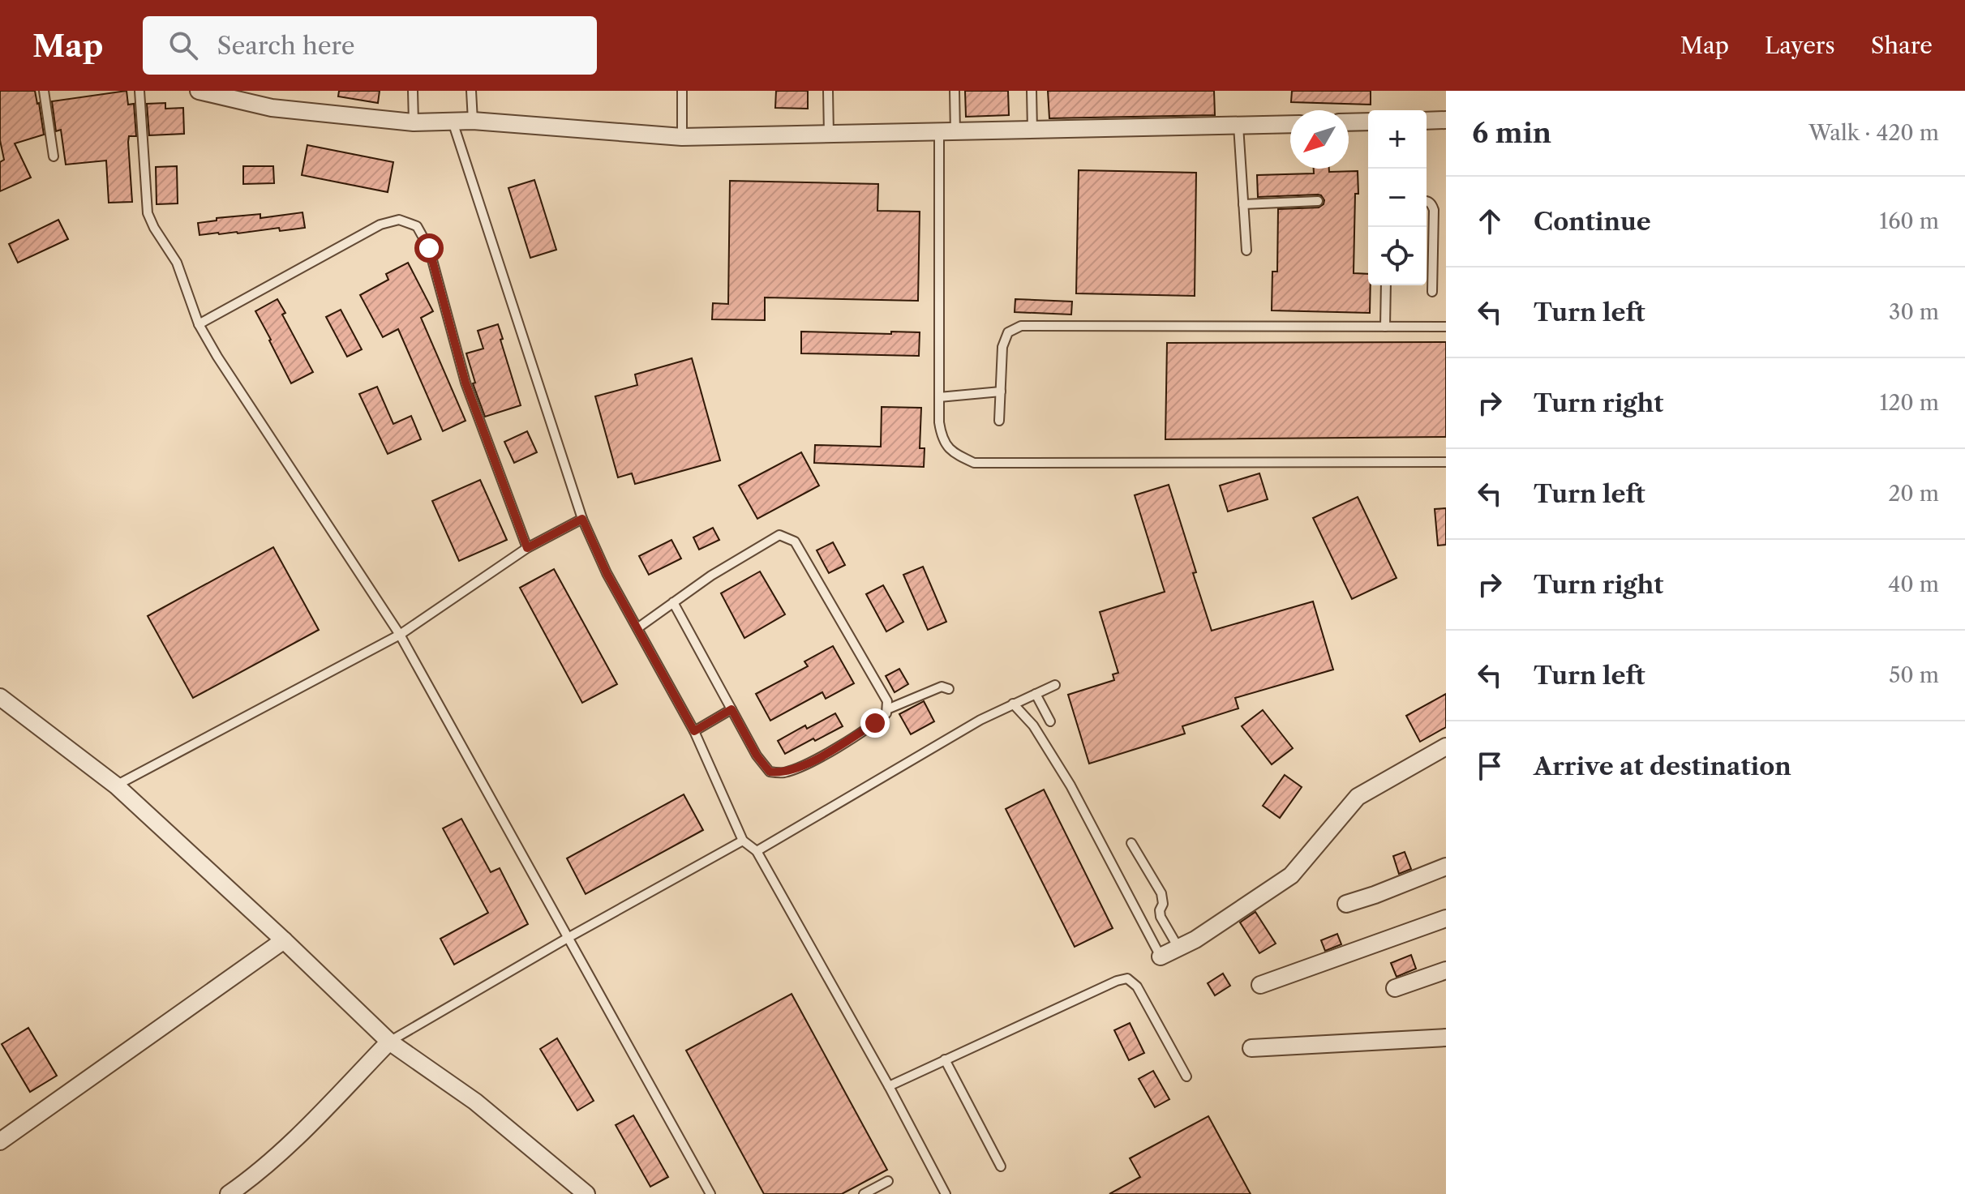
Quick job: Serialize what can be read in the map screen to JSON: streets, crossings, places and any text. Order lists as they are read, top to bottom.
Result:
{
  "north": "bottom left",
  "page": {
    "header": "Map",
    "search": "Search here",
    "nav": ["Map", "Layers", "Share"],
    "heading": ["6 min", "Walk · 420 m"],
    "map_buttons": ["+", "−"],
    "list": [
      ["Continue", "160 m"],
      ["Turn left", "30 m"],
      ["Turn right", "120 m"],
      ["Turn left", "20 m"],
      ["Turn right", "40 m"],
      ["Turn left", "50 m"],
      "Arrive at destination"
    ]
  }
}
